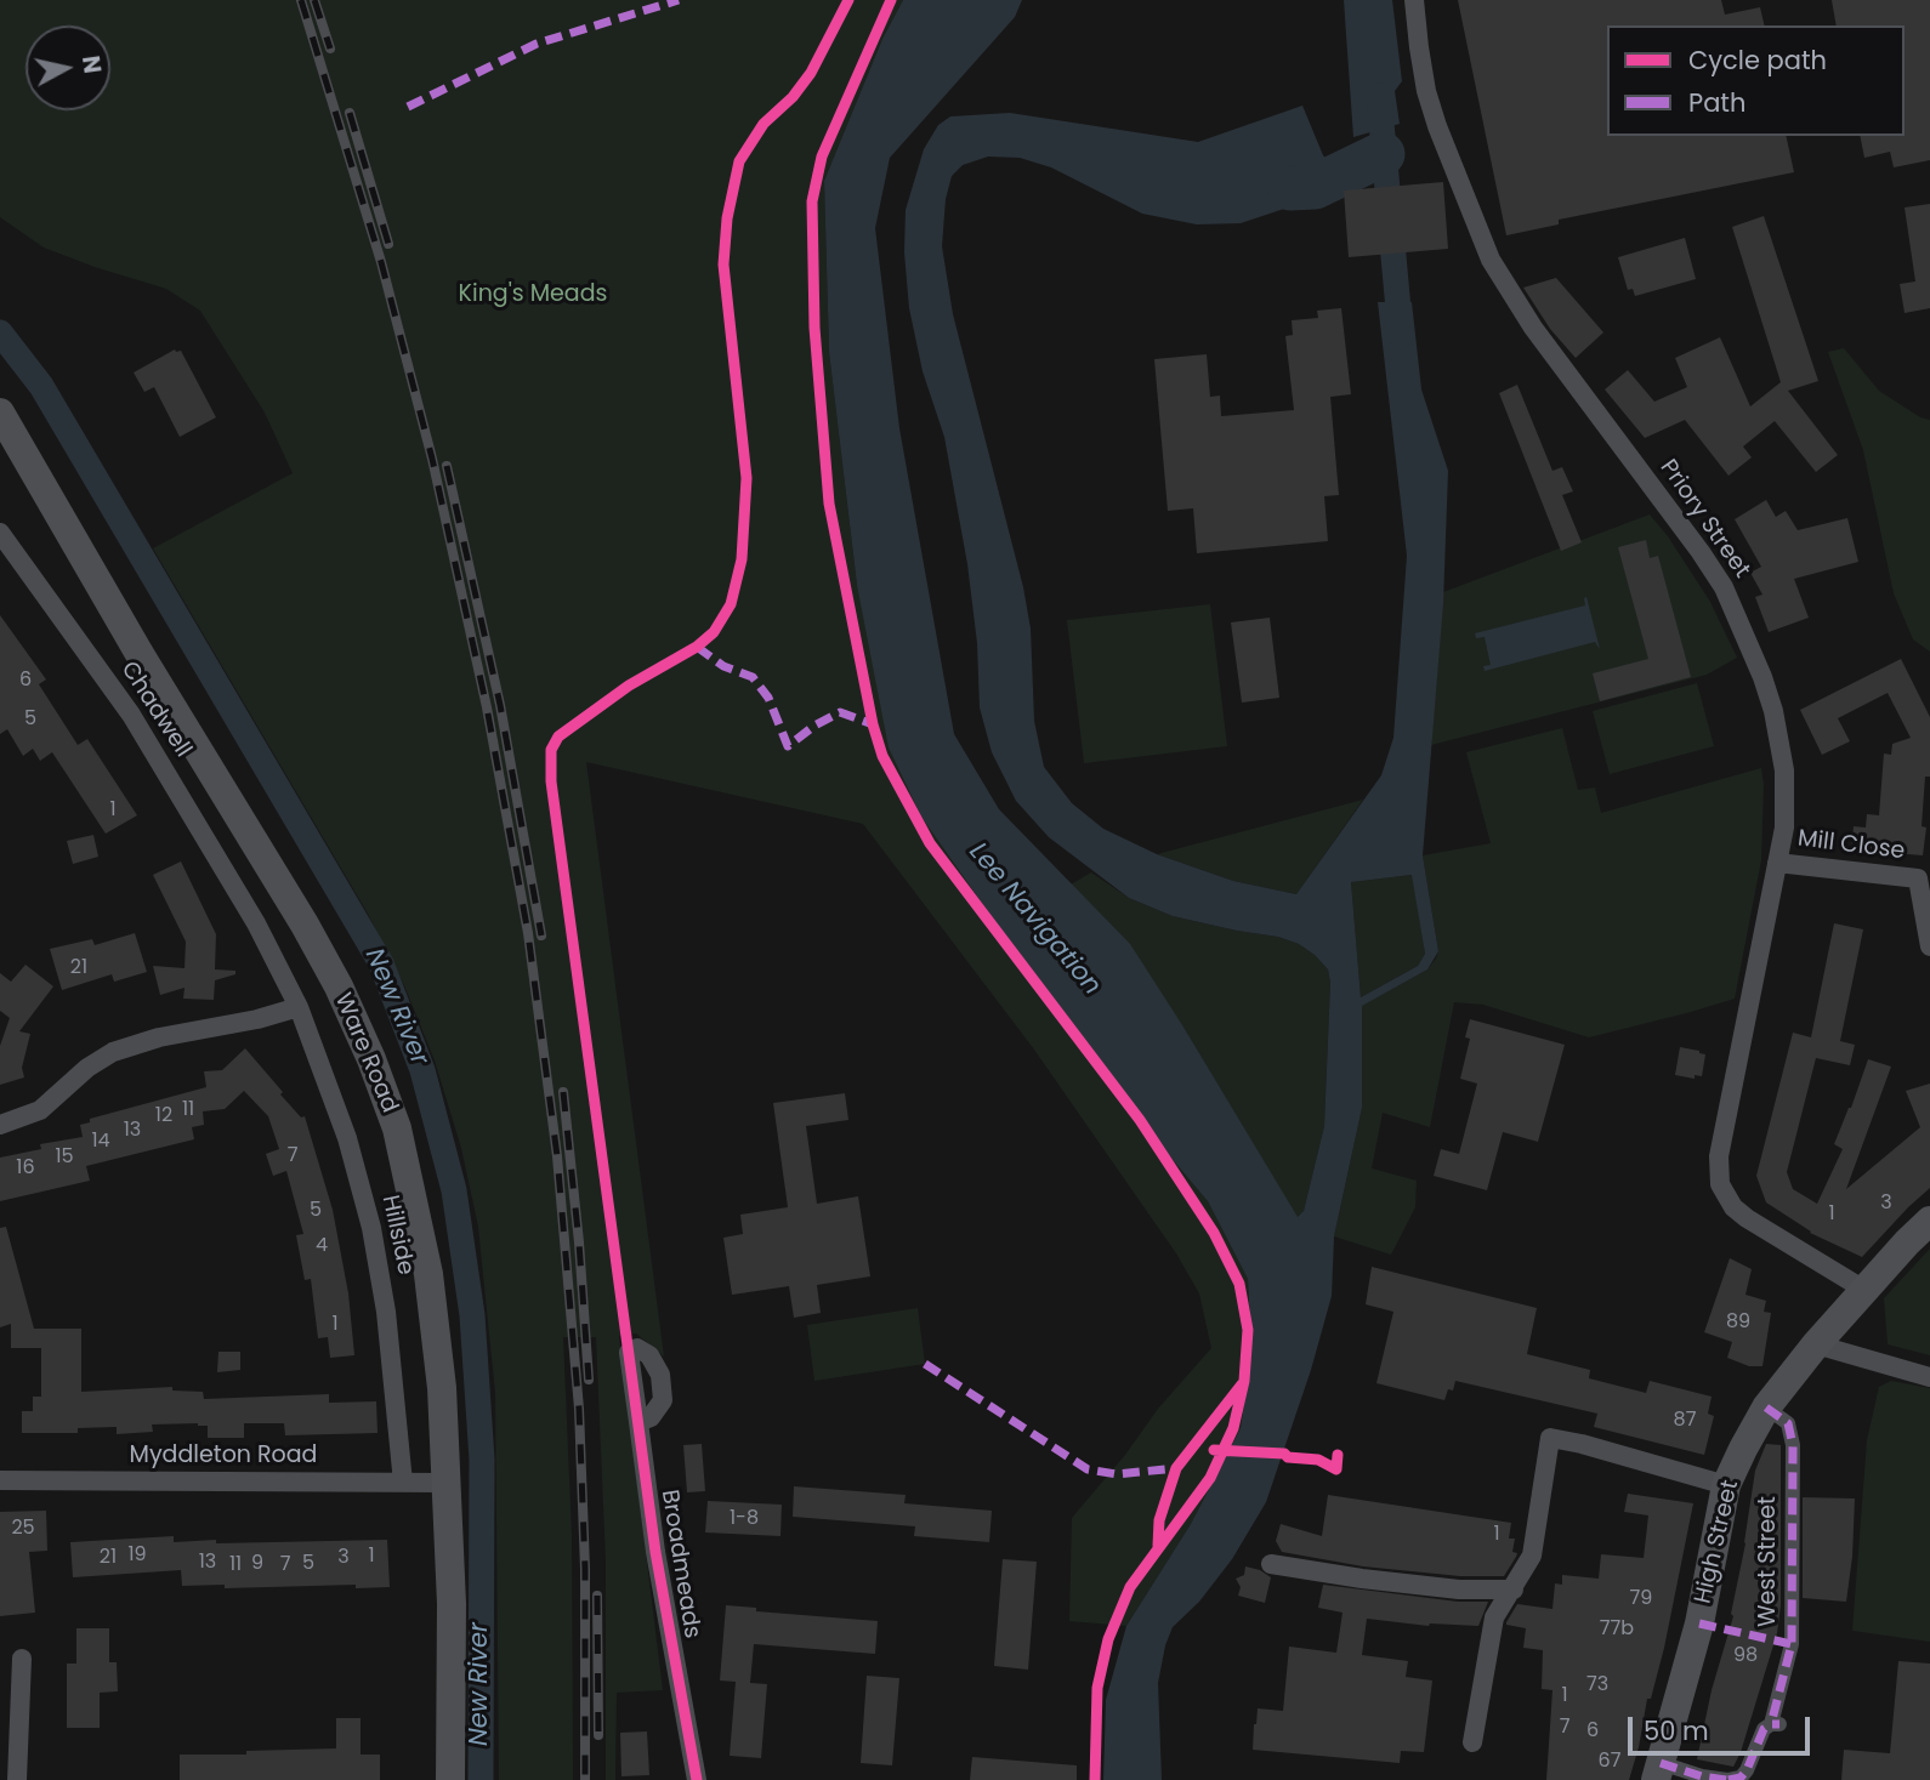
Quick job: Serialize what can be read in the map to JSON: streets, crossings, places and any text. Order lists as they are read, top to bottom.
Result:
{
  "streets": {
    "main road": ["Ware Road", "High Street"],
    "street": [
      "Priory Street",
      "Chadwell",
      "Mill Close",
      "Hillside",
      "Myddleton Road",
      "West Street",
      "Broadmeads"
    ]
  },
  "crossings": [
    ["Priory Street", "Mill Close"],
    ["Priory Street", "High Street"],
    ["Chadwell", "Hillside"],
    ["Ware Road", "Myddleton Road"],
    ["Hillside", "Myddleton Road"],
    ["High Street", "West Street"]
  ],
  "water": ["Lee Navigation", "New River"],
  "parks": ["King's Meads"],
  "house_numbers": [
    "6",
    "5",
    "1",
    "21",
    "11",
    "12",
    "13",
    "14",
    "7",
    "15",
    "16",
    "3",
    "5",
    "1",
    "4",
    "89",
    "1",
    "87",
    "1-8",
    "25",
    "1",
    "19",
    "1",
    "21",
    "3",
    "13",
    "9",
    "5",
    "11",
    "7",
    "79",
    "77b",
    "98",
    "73",
    "1",
    "7",
    "6",
    "67"
  ],
  "legend": ["Cycle path", "Path"],
  "scale_bar": "50 m",
  "north": "right"
}
